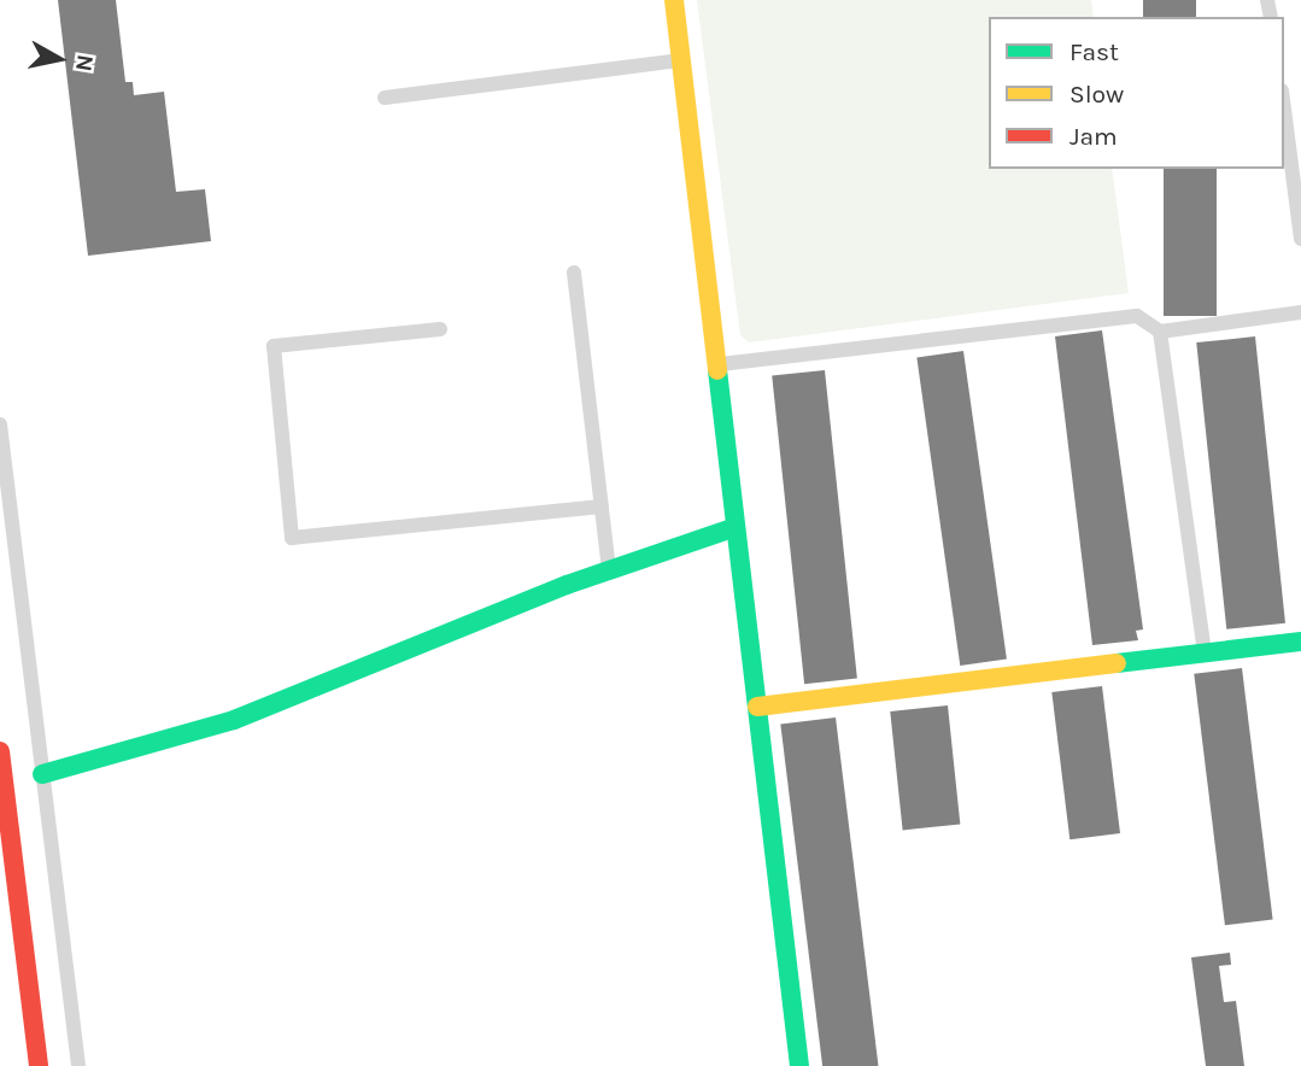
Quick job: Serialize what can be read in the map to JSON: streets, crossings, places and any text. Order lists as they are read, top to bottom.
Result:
{
  "legend": ["Fast", "Slow", "Jam"],
  "north": "right"
}
